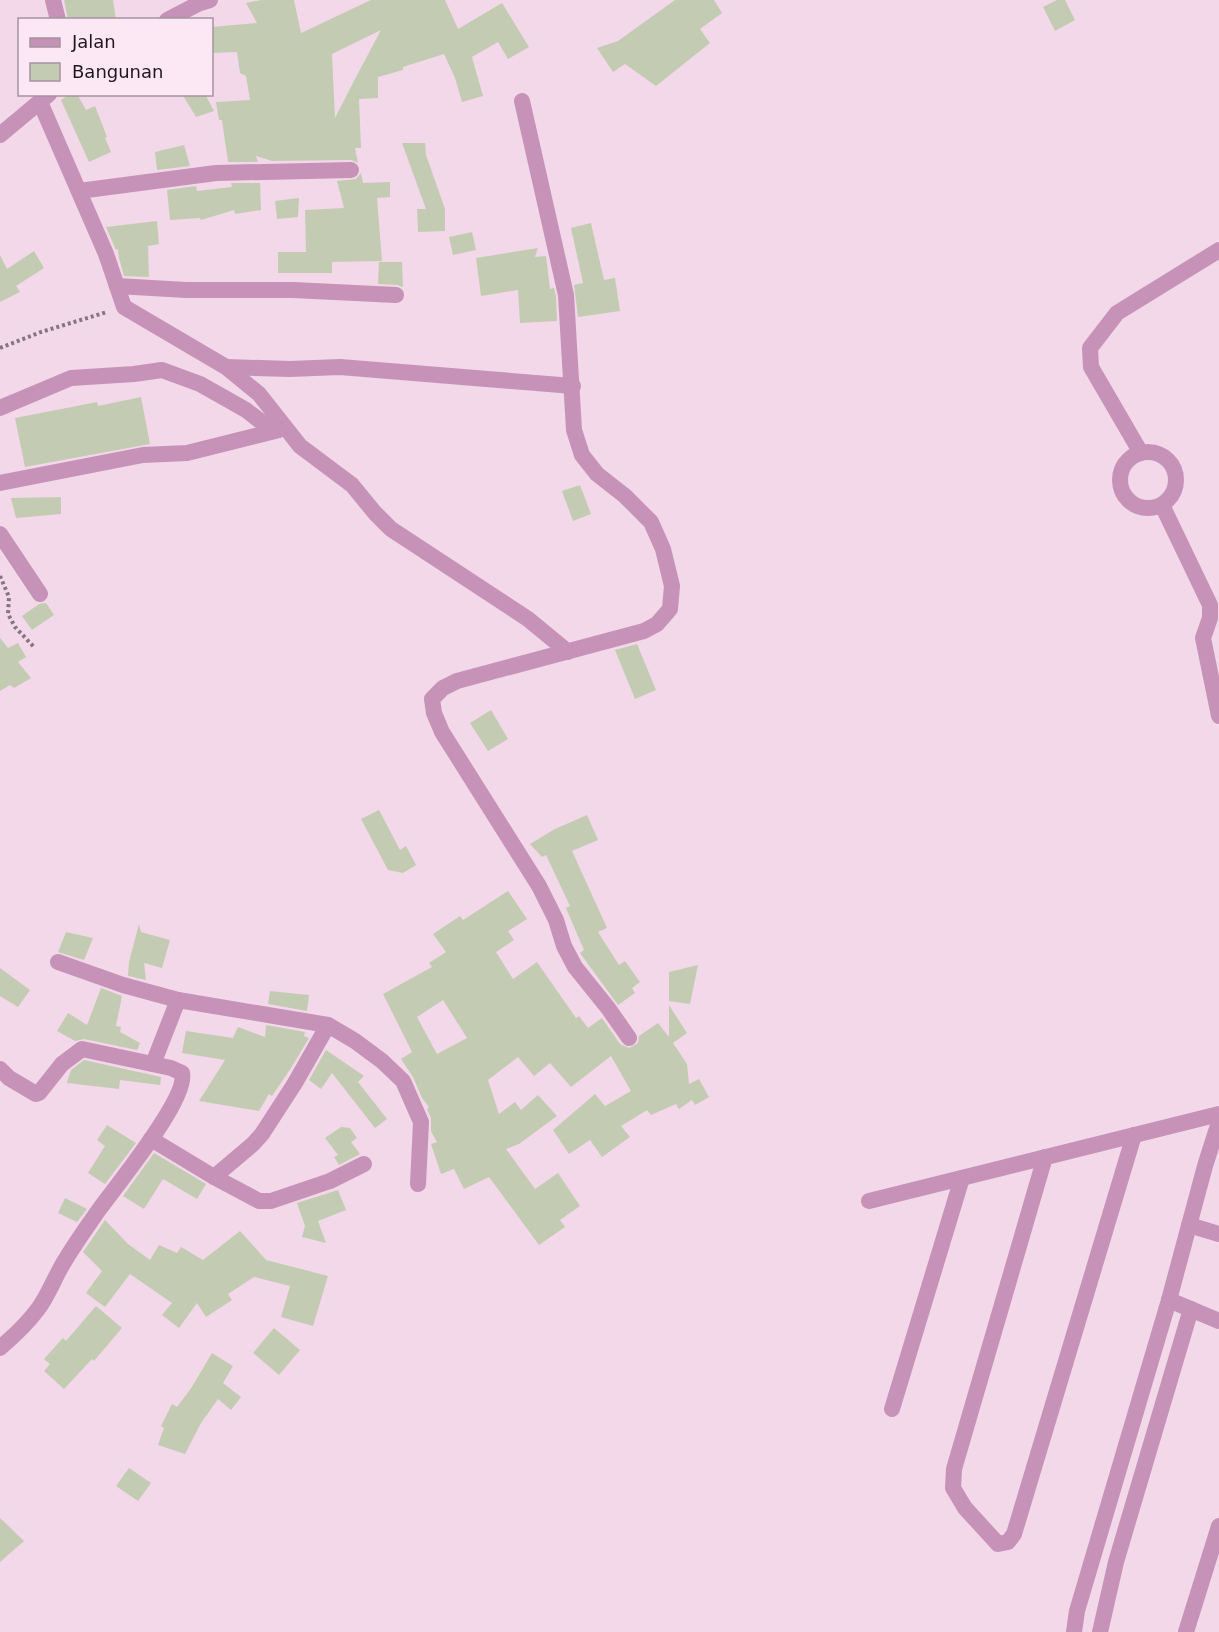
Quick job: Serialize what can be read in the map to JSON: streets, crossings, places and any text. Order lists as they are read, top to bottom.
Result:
{
  "legend": ["Jalan", "Bangunan"]
}
